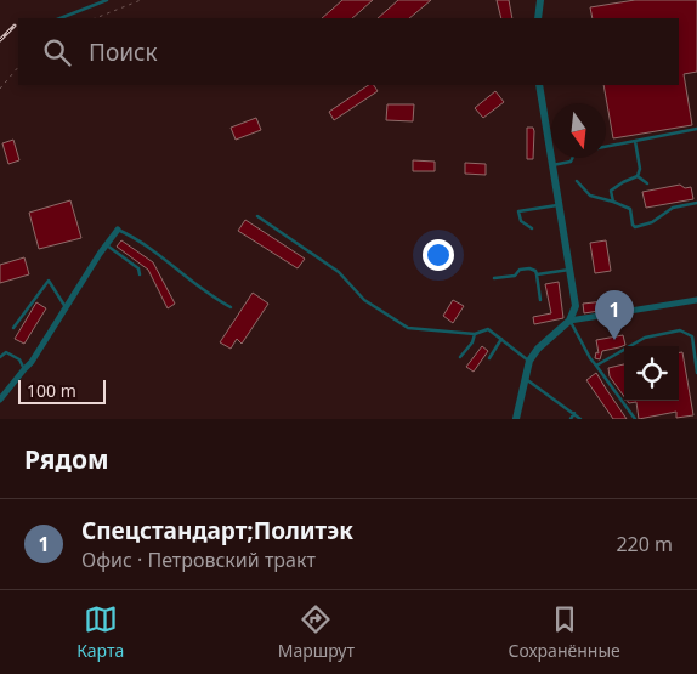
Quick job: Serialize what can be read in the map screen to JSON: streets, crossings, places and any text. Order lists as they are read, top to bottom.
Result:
{
  "scale_bar": "100 m",
  "north": "bottom",
  "page": {
    "search": "Поиск",
    "pins": "1",
    "scale": "100 m",
    "heading": "Рядом",
    "list": [
      {
        "mark": "1",
        "name": "Спецстандарт;Политэк",
        "note": "Офис · Петровский тракт",
        "value": "220 m"
      }
    ],
    "nav": ["Карта", "Маршрут", "Сохранённые"]
  }
}
